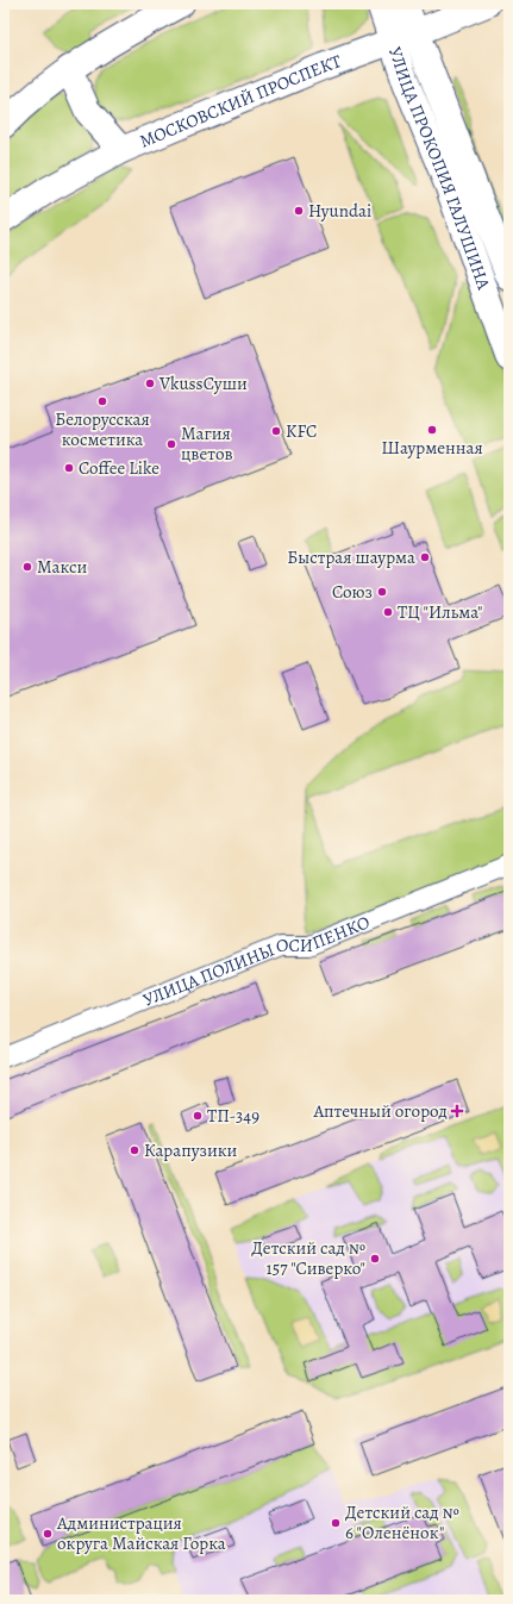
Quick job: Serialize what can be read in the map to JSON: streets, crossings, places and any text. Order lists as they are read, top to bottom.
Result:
{
  "streets": {
    "main road": ["МОСКОВСКИЙ ПРОСПЕКТ", "УЛИЦА ПРОКОПИЯ ГАЛУШИНА"],
    "street": ["УЛИЦА ПОЛИНЫ ОСИПЕНКО"]
  },
  "crossings": [
    ["МОСКОВСКИЙ ПРОСПЕКТ", "УЛИЦА ПРОКОПИЯ ГАЛУШИНА"]
  ],
  "places": {
    "other": [
      "Hyundai",
      "VkussСуши",
      "Белорусская косметика",
      "Шаурменная",
      "KFC",
      "Магия цветов",
      "Coffee Like",
      "Быстрая шаурма",
      "Макси",
      "Союз",
      "ТЦ \"Ильма\"",
      "ТП-349",
      "Карапузики",
      "Детский сад № 157 \"Сиверко\"",
      "Детский сад № 6 \"Оленёнок\"",
      "Администрация округа Майская Горка"
    ],
    "health": ["Аптечный огород"]
  }
}
